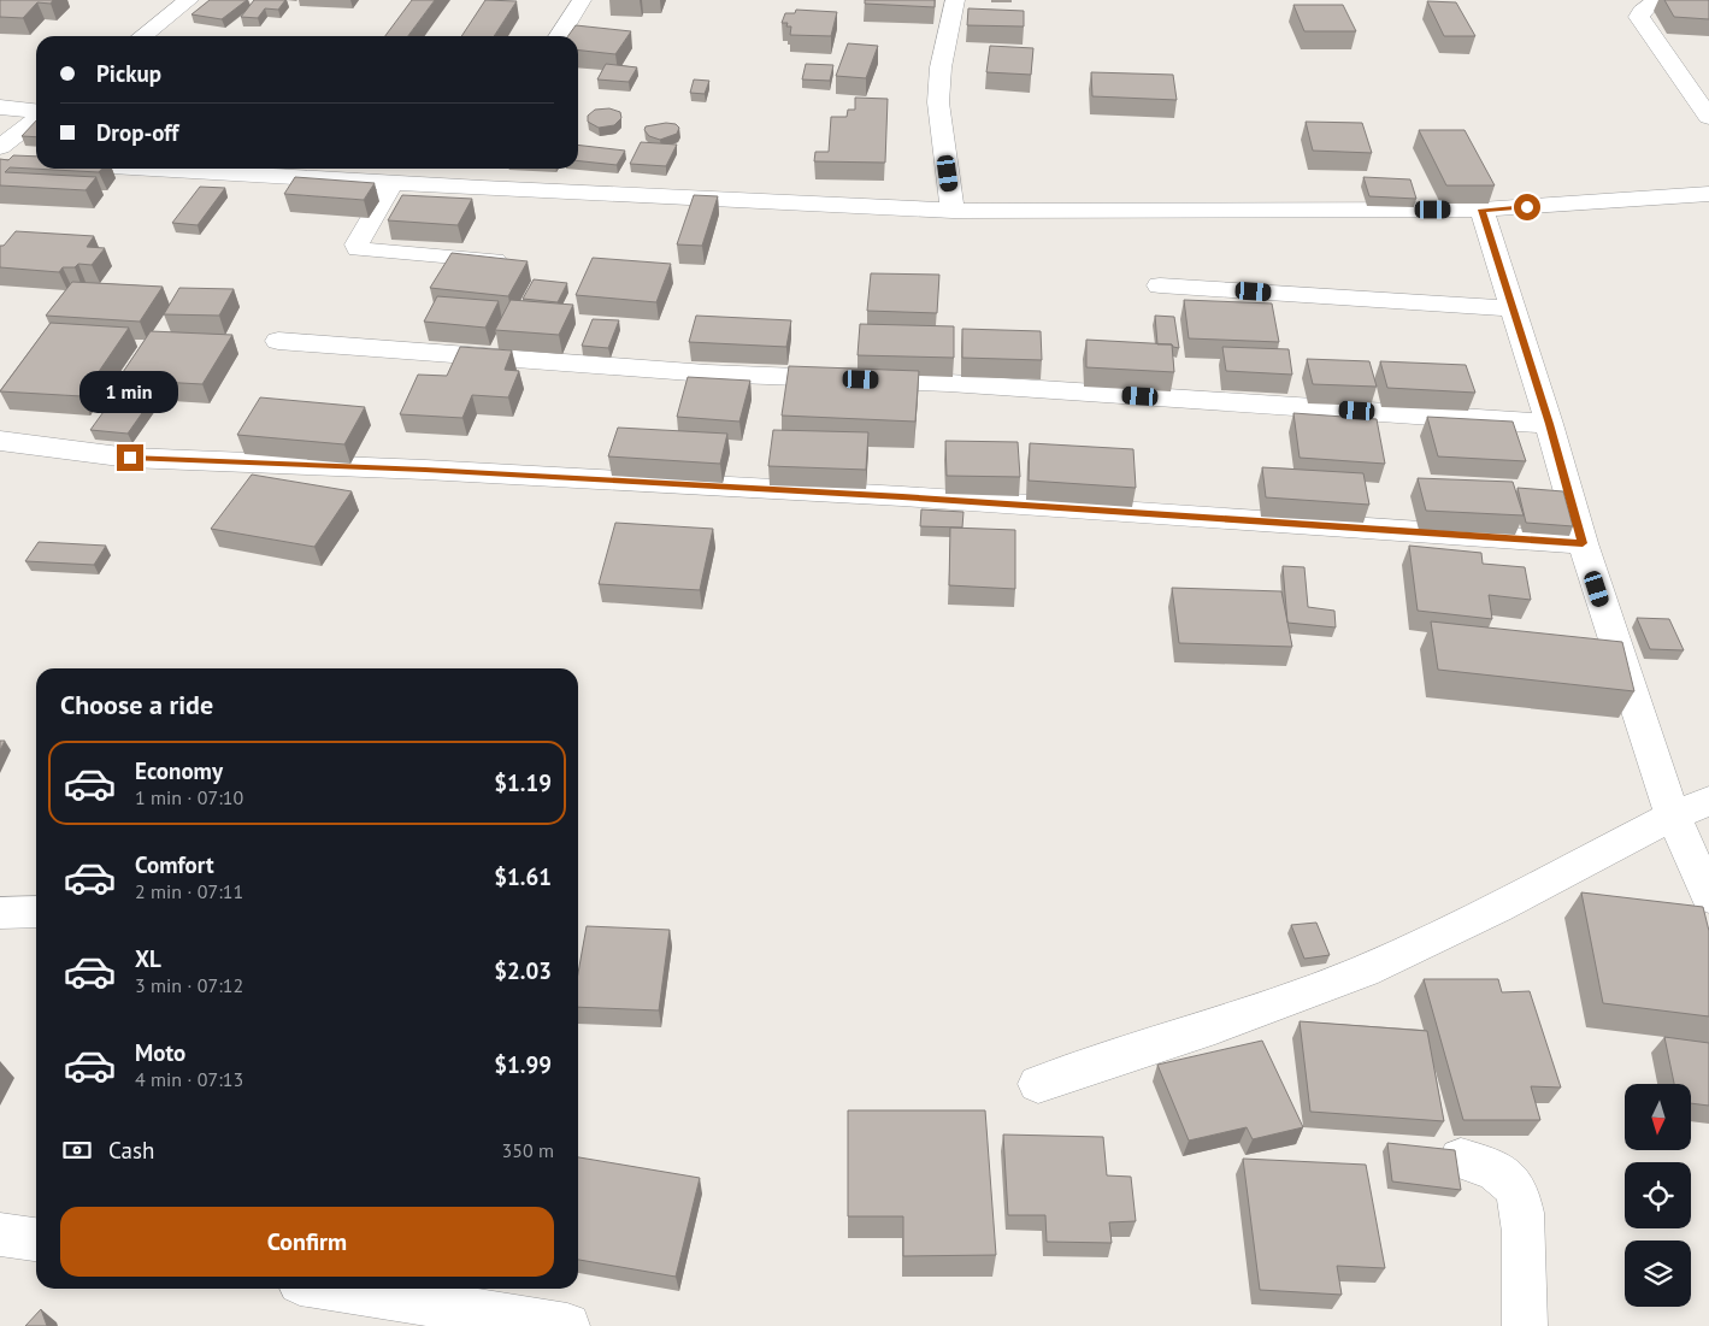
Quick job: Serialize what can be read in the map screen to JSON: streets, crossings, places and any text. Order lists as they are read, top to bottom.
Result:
{
  "north": "bottom",
  "page": {
    "banner": ["Pickup", "Drop-off"],
    "bubble": "1 min",
    "heading": "Choose a ride",
    "list": [
      {
        "name": "Economy",
        "note": "1 min · 07:10",
        "value": "$1.19"
      },
      {
        "name": "Comfort",
        "note": "2 min · 07:11",
        "value": "$1.61"
      },
      {
        "name": "XL",
        "note": "3 min · 07:12",
        "value": "$2.03"
      },
      {
        "name": "Moto",
        "note": "4 min · 07:13",
        "value": "$1.99"
      }
    ],
    "pay": ["Cash", "350 m"],
    "buttons": "Confirm"
  }
}
